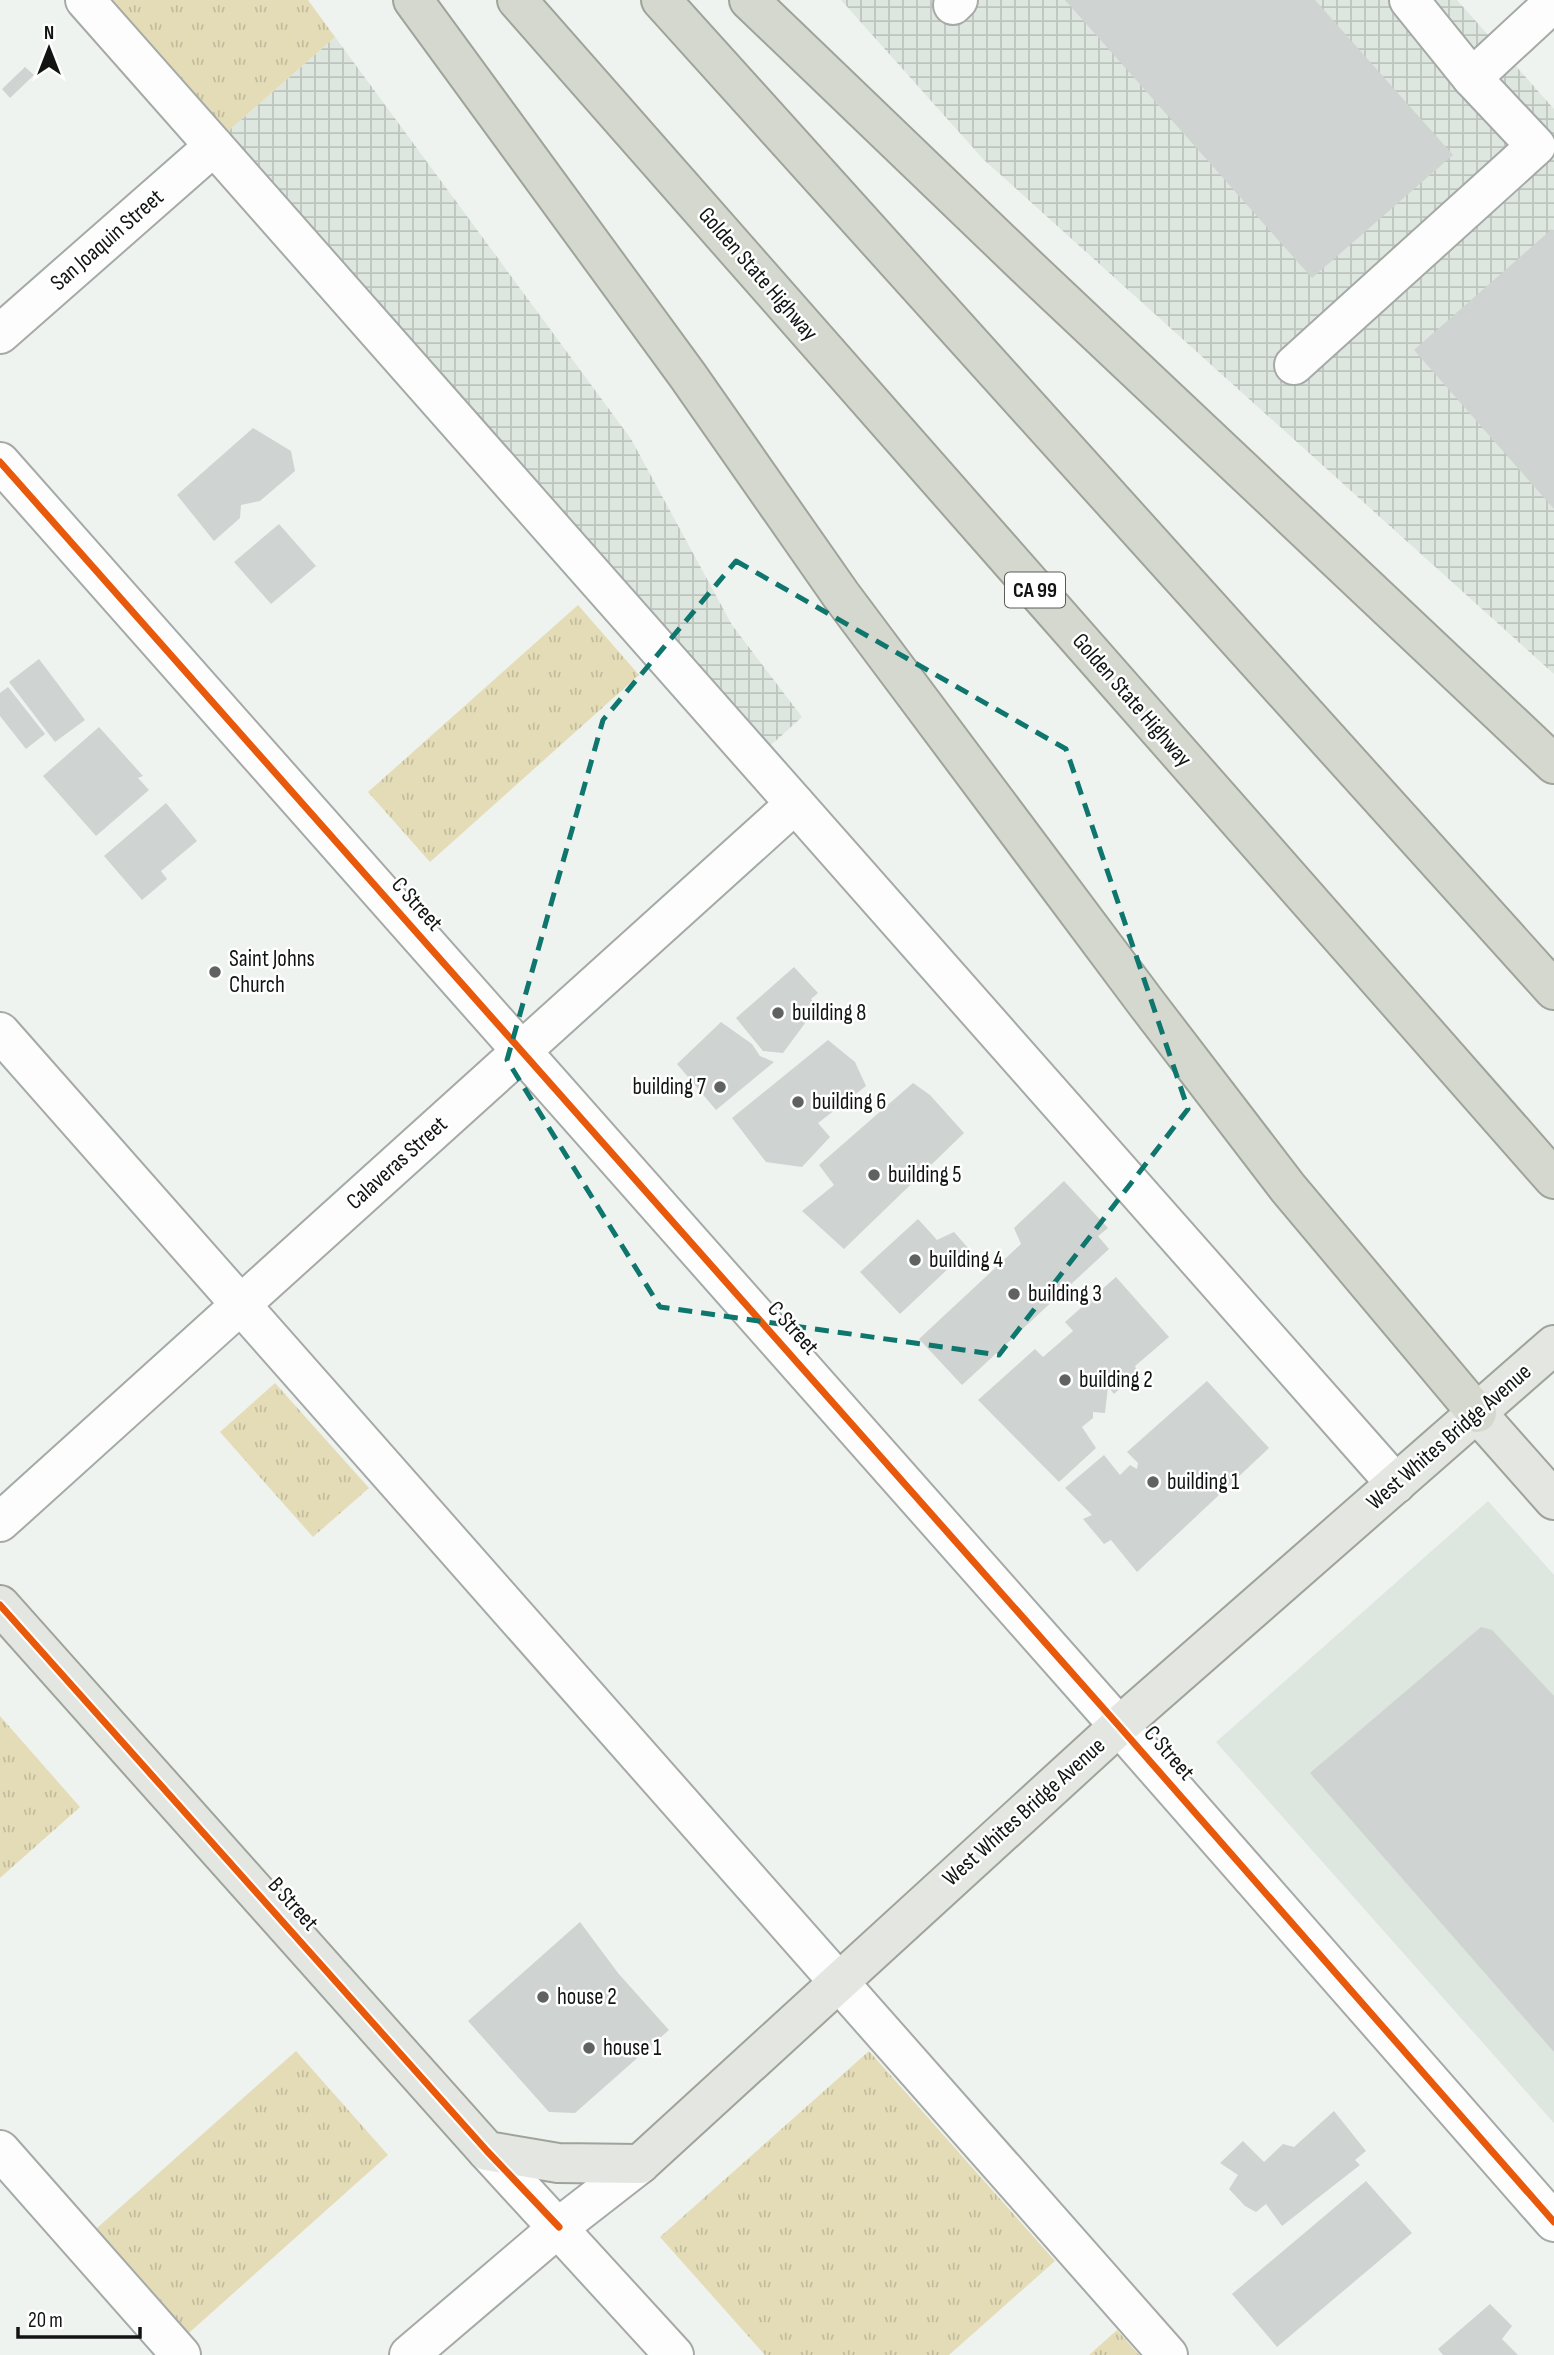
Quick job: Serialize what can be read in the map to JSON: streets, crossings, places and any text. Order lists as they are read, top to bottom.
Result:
{
  "streets": {
    "highway": ["Golden State Highway", "CA 99"],
    "main road": ["West Whites Bridge Avenue", "B Street"],
    "street": ["San Joaquin Street", "C Street", "Calaveras Street"]
  },
  "crossings": [
    ["C Street", "Calaveras Street"],
    ["C Street", "West Whites Bridge Avenue"],
    ["West Whites Bridge Avenue", "B Street"]
  ],
  "places": [
    "Saint Johns Church",
    "building 8",
    "building 7",
    "building 6",
    "building 5",
    "building 4",
    "building 3",
    "building 2",
    "building 1",
    "house 2",
    "house 1"
  ],
  "scale_bar": "20 m",
  "north": "top"
}
